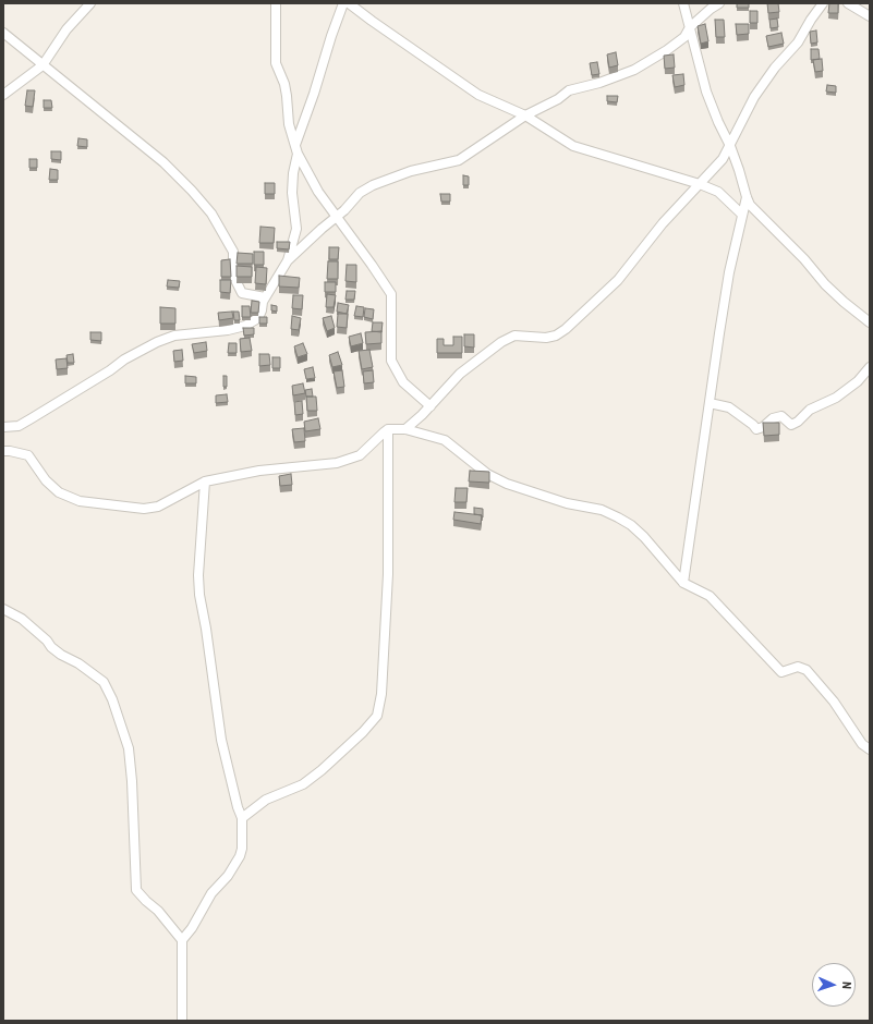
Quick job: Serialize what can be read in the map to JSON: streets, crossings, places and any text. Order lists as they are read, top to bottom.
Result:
{
  "north": "right"
}
